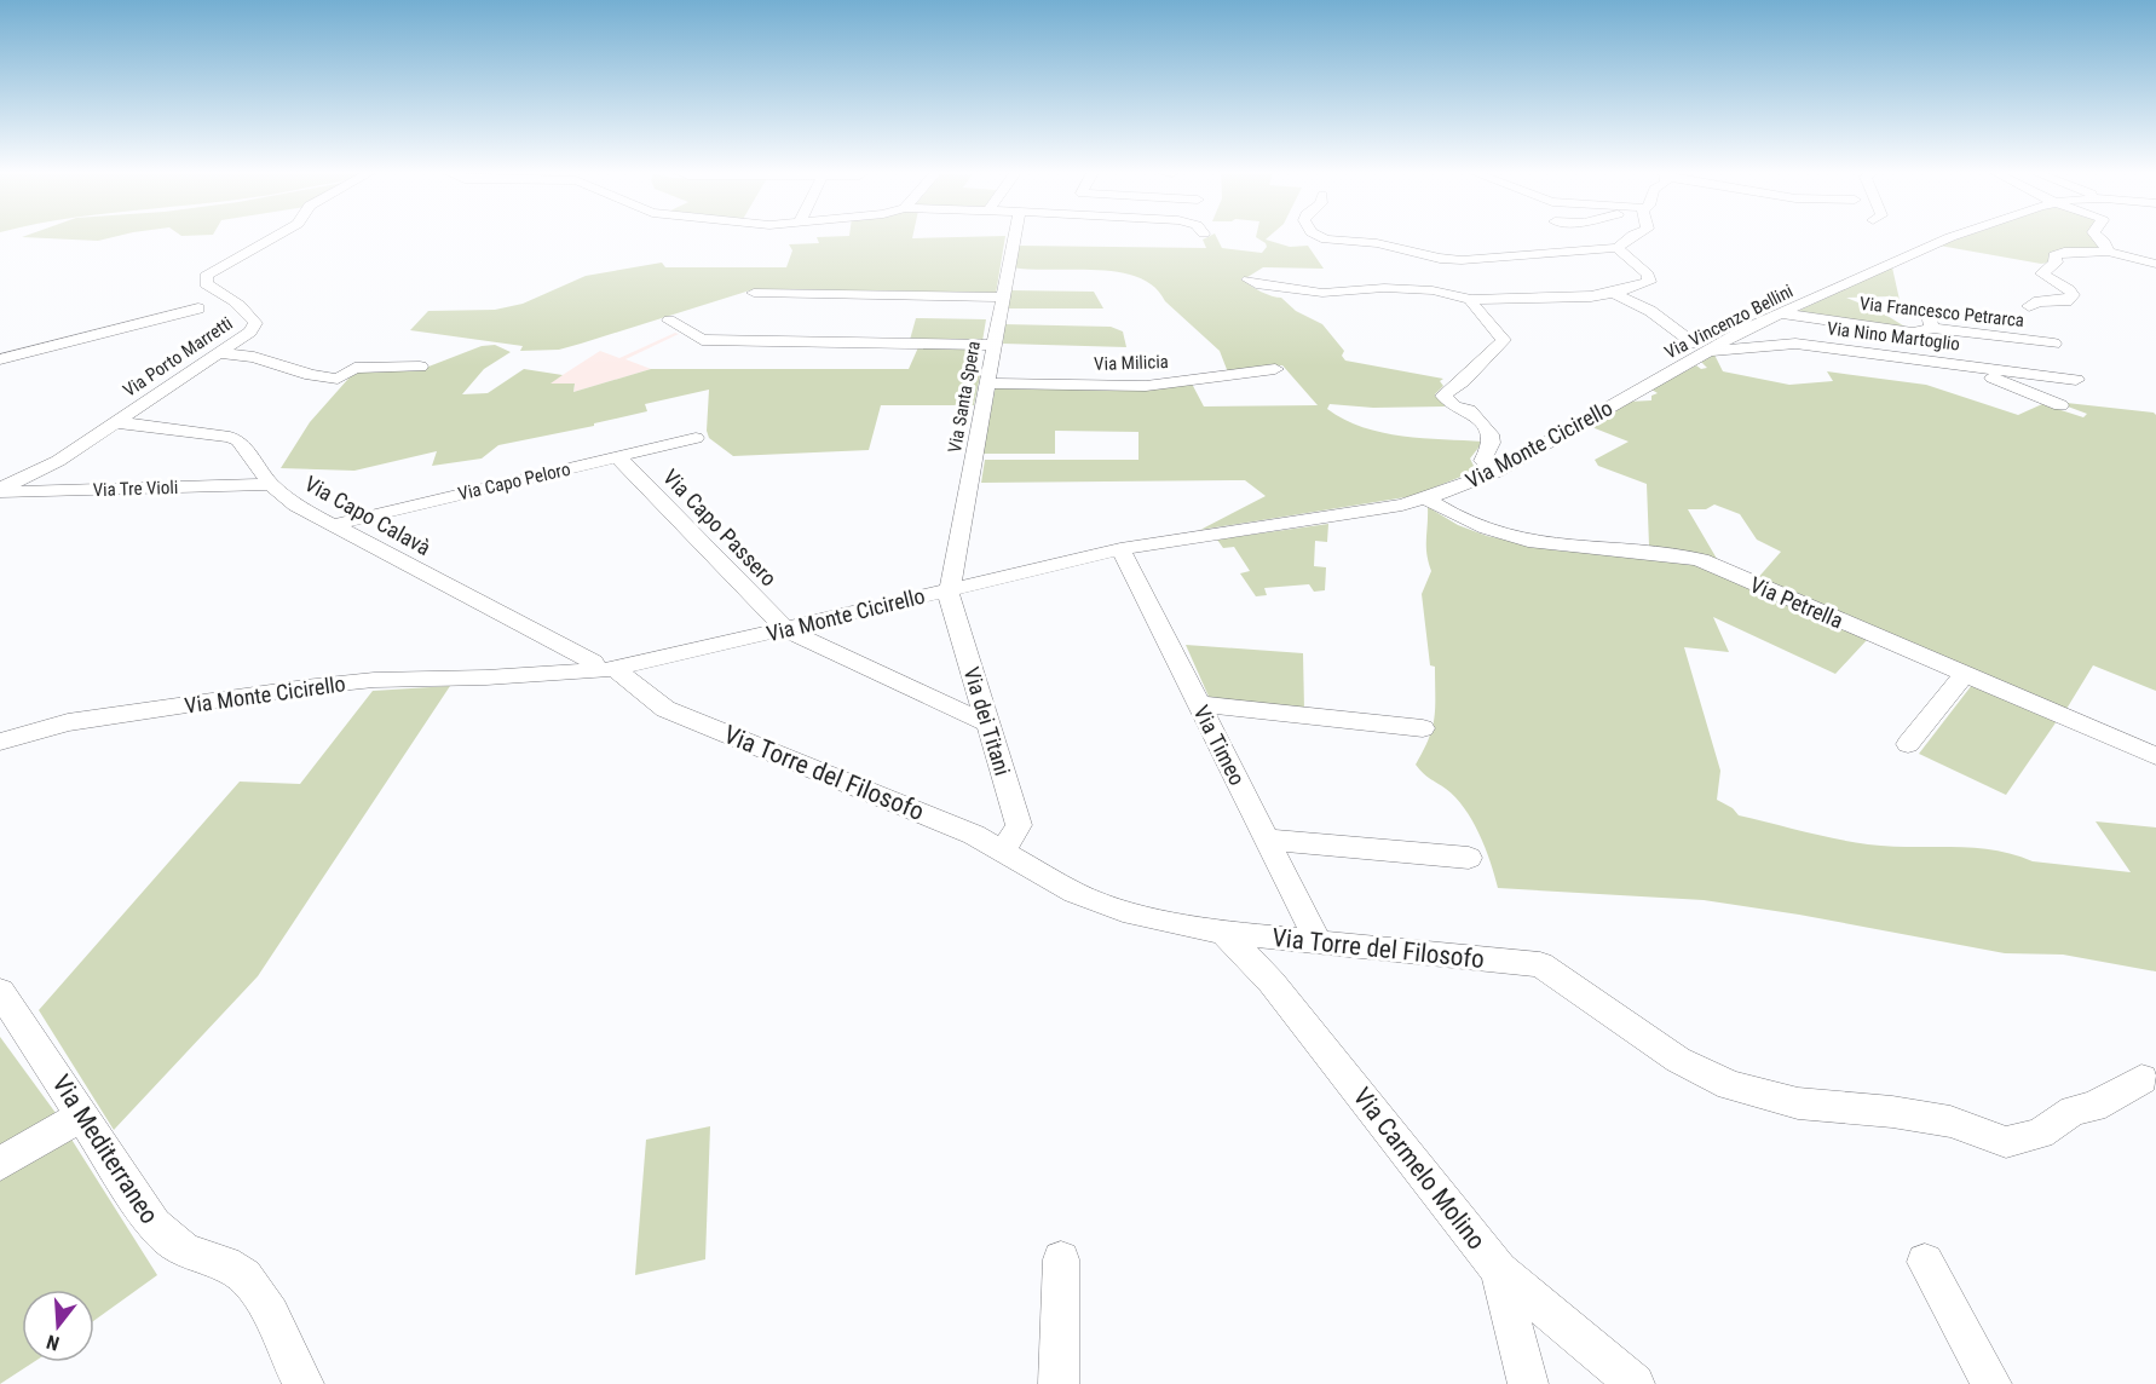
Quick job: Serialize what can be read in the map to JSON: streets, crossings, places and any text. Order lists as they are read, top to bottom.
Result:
{
  "streets": {
    "street": [
      "Via Francesco Petrarca",
      "Via Vincenzo Bellini",
      "Via Nino Martoglio",
      "Via Porto Marretti",
      "Via Milicia",
      "Via Santa Spera",
      "Via Monte Cicirello",
      "Via Capo Peloro",
      "Via Tre Violi",
      "Via Capo Calavà",
      "Via Capo Passero",
      "Via Petrella",
      "Via dei Titani",
      "Via Timeo",
      "Via Torre del Filosofo",
      "Via Mediterraneo",
      "Via Carmelo Molino"
    ]
  },
  "crossings": [
    ["Via Francesco Petrarca", "Via Vincenzo Bellini"],
    ["Via Vincenzo Bellini", "Via Nino Martoglio"],
    ["Via Vincenzo Bellini", "Via Monte Cicirello"],
    ["Via Porto Marretti", "Via Tre Violi"],
    ["Via Porto Marretti", "Via Capo Calavà"],
    ["Via Milicia", "Via Santa Spera"],
    ["Via Santa Spera", "Via Monte Cicirello"],
    ["Via Santa Spera", "Via dei Titani"],
    ["Via Monte Cicirello", "Via Capo Calavà"],
    ["Via Monte Cicirello", "Via Capo Passero"],
    ["Via Monte Cicirello", "Via Petrella"],
    ["Via Monte Cicirello", "Via dei Titani"],
    ["Via Monte Cicirello", "Via Timeo"],
    ["Via Monte Cicirello", "Via Torre del Filosofo"],
    ["Via Capo Peloro", "Via Capo Calavà"],
    ["Via Capo Peloro", "Via Capo Passero"],
    ["Via Tre Violi", "Via Capo Calavà"],
    ["Via Capo Calavà", "Via Torre del Filosofo"],
    ["Via dei Titani", "Via Torre del Filosofo"],
    ["Via Timeo", "Via Torre del Filosofo"],
    ["Via Torre del Filosofo", "Via Carmelo Molino"]
  ],
  "north": "bottom"
}
